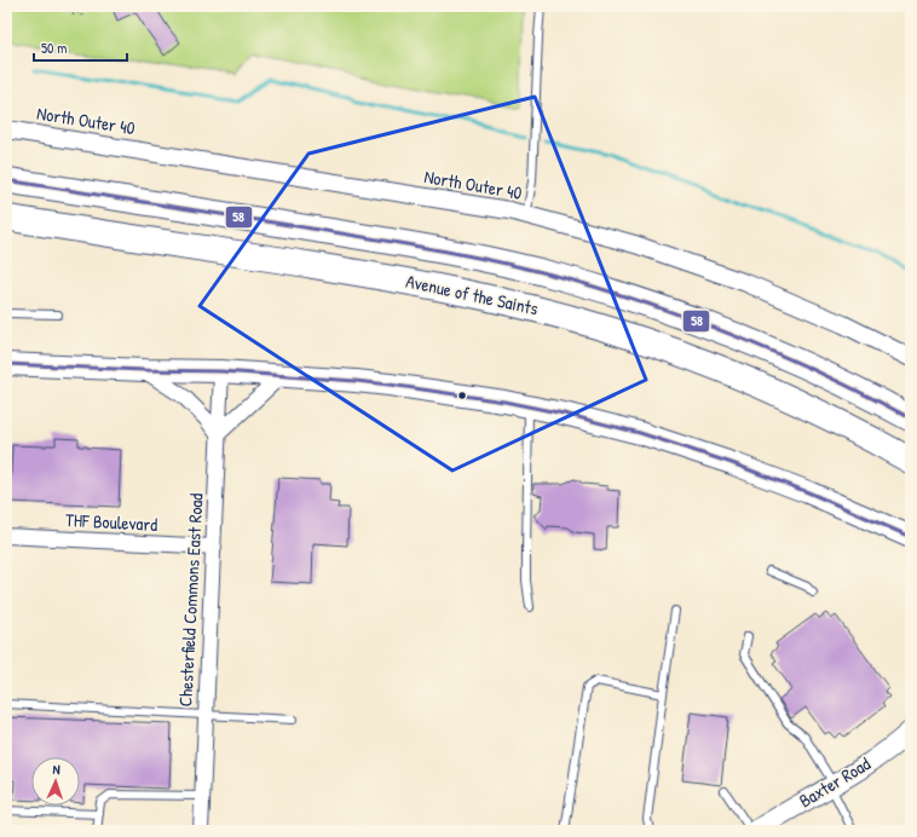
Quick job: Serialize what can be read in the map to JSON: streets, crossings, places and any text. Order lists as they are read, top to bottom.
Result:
{
  "streets": {
    "highway": ["Avenue of the Saints"],
    "main road": ["Baxter Road"],
    "street": ["North Outer 40", "THF Boulevard", "Chesterfield Commons East Road"]
  },
  "crossings": [
    ["THF Boulevard", "Chesterfield Commons East Road"]
  ],
  "lines": ["transit line 58"],
  "scale_bar": "50 m",
  "north": "top"
}
